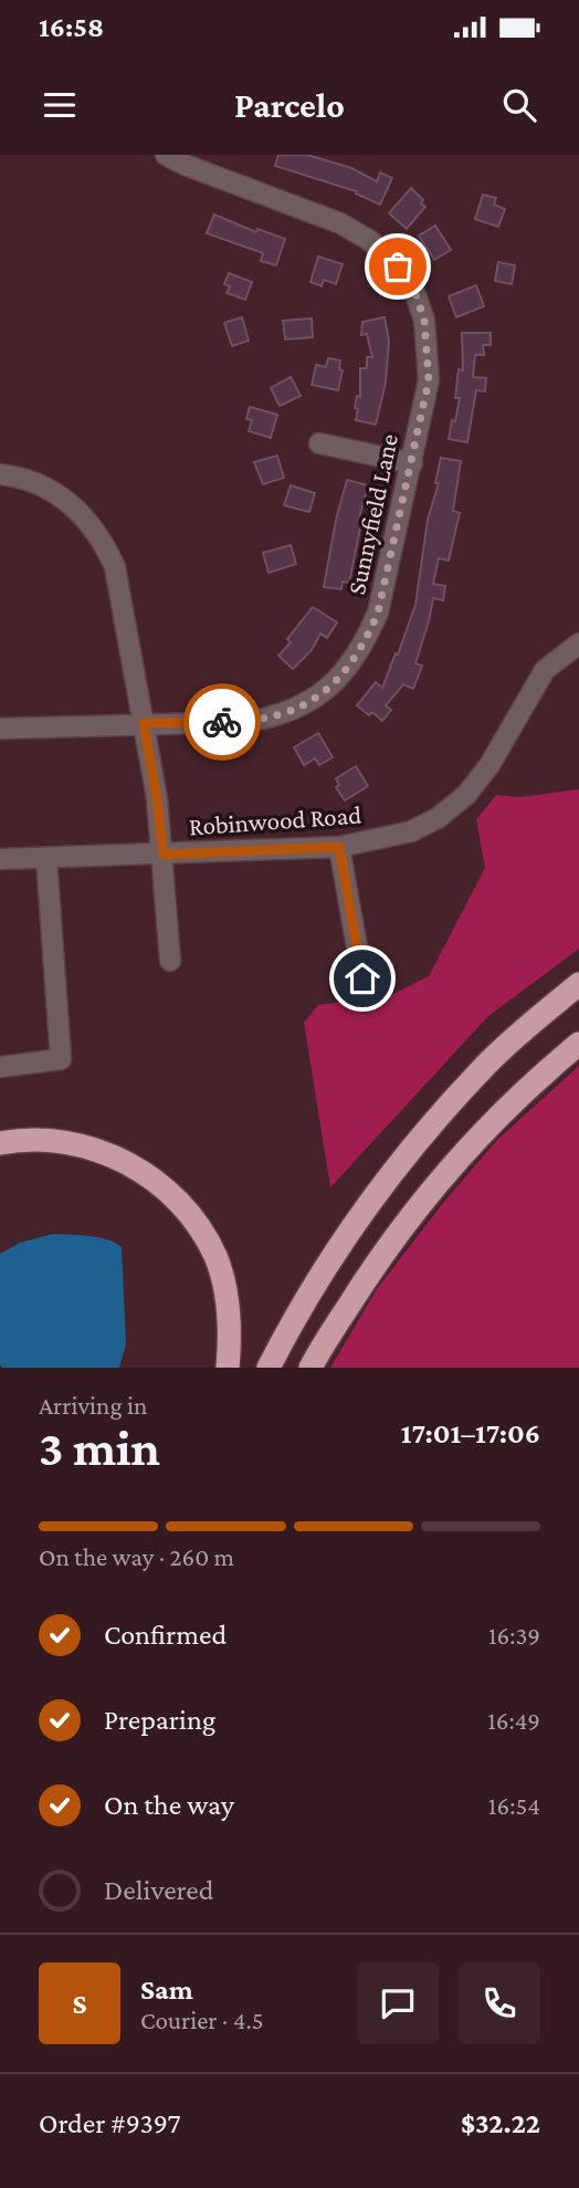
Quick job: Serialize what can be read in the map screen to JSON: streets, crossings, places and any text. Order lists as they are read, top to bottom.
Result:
{
  "streets": {
    "street": ["Sunnyfield Lane", "Robinwood Road"]
  },
  "page": {
    "status": "16:58",
    "header": "Parcelo",
    "heading": ["3 min", "Arriving in", "17:01–17:06"],
    "panel": [
      "Sam",
      "Courier · 4.5",
      "Order #9397",
      "$32.22"
    ],
    "bar": "On the way · 260 m",
    "list": [
      ["Confirmed", "16:39"],
      ["Preparing", "16:49"],
      ["On the way", "16:54"],
      "Delivered"
    ],
    "round": "S"
  }
}
